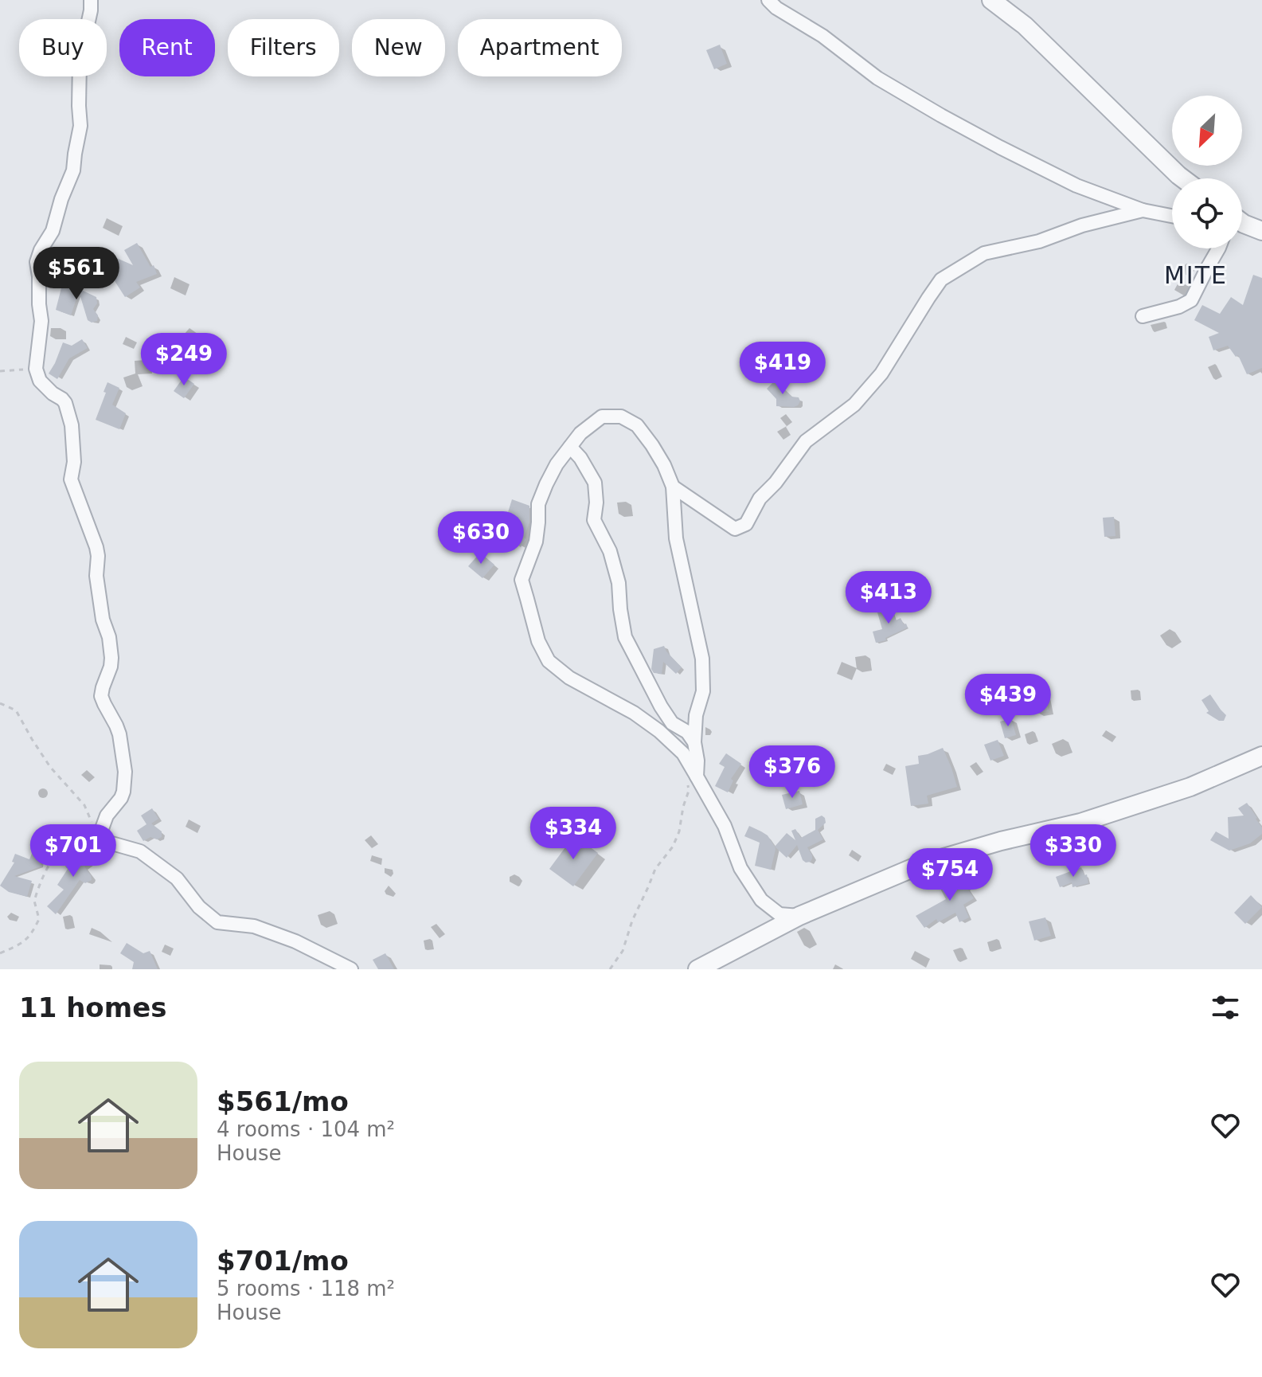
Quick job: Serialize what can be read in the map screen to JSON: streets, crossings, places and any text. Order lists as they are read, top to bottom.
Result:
{
  "districts": ["MITE"],
  "north": "bottom left",
  "page": {
    "chip": [
      "Buy",
      "Rent",
      "Filters",
      "New",
      "Apartment"
    ],
    "price": [
      "$561",
      "$249",
      "$419",
      "$630",
      "$413",
      "$439",
      "$376",
      "$334",
      "$701",
      "$330",
      "$754"
    ],
    "heading": "11 homes",
    "list": [
      {
        "name": "$561/mo",
        "note": "4 rooms · 104 m² · House"
      },
      {
        "name": "$701/mo",
        "note": "5 rooms · 118 m² · House"
      }
    ]
  }
}
